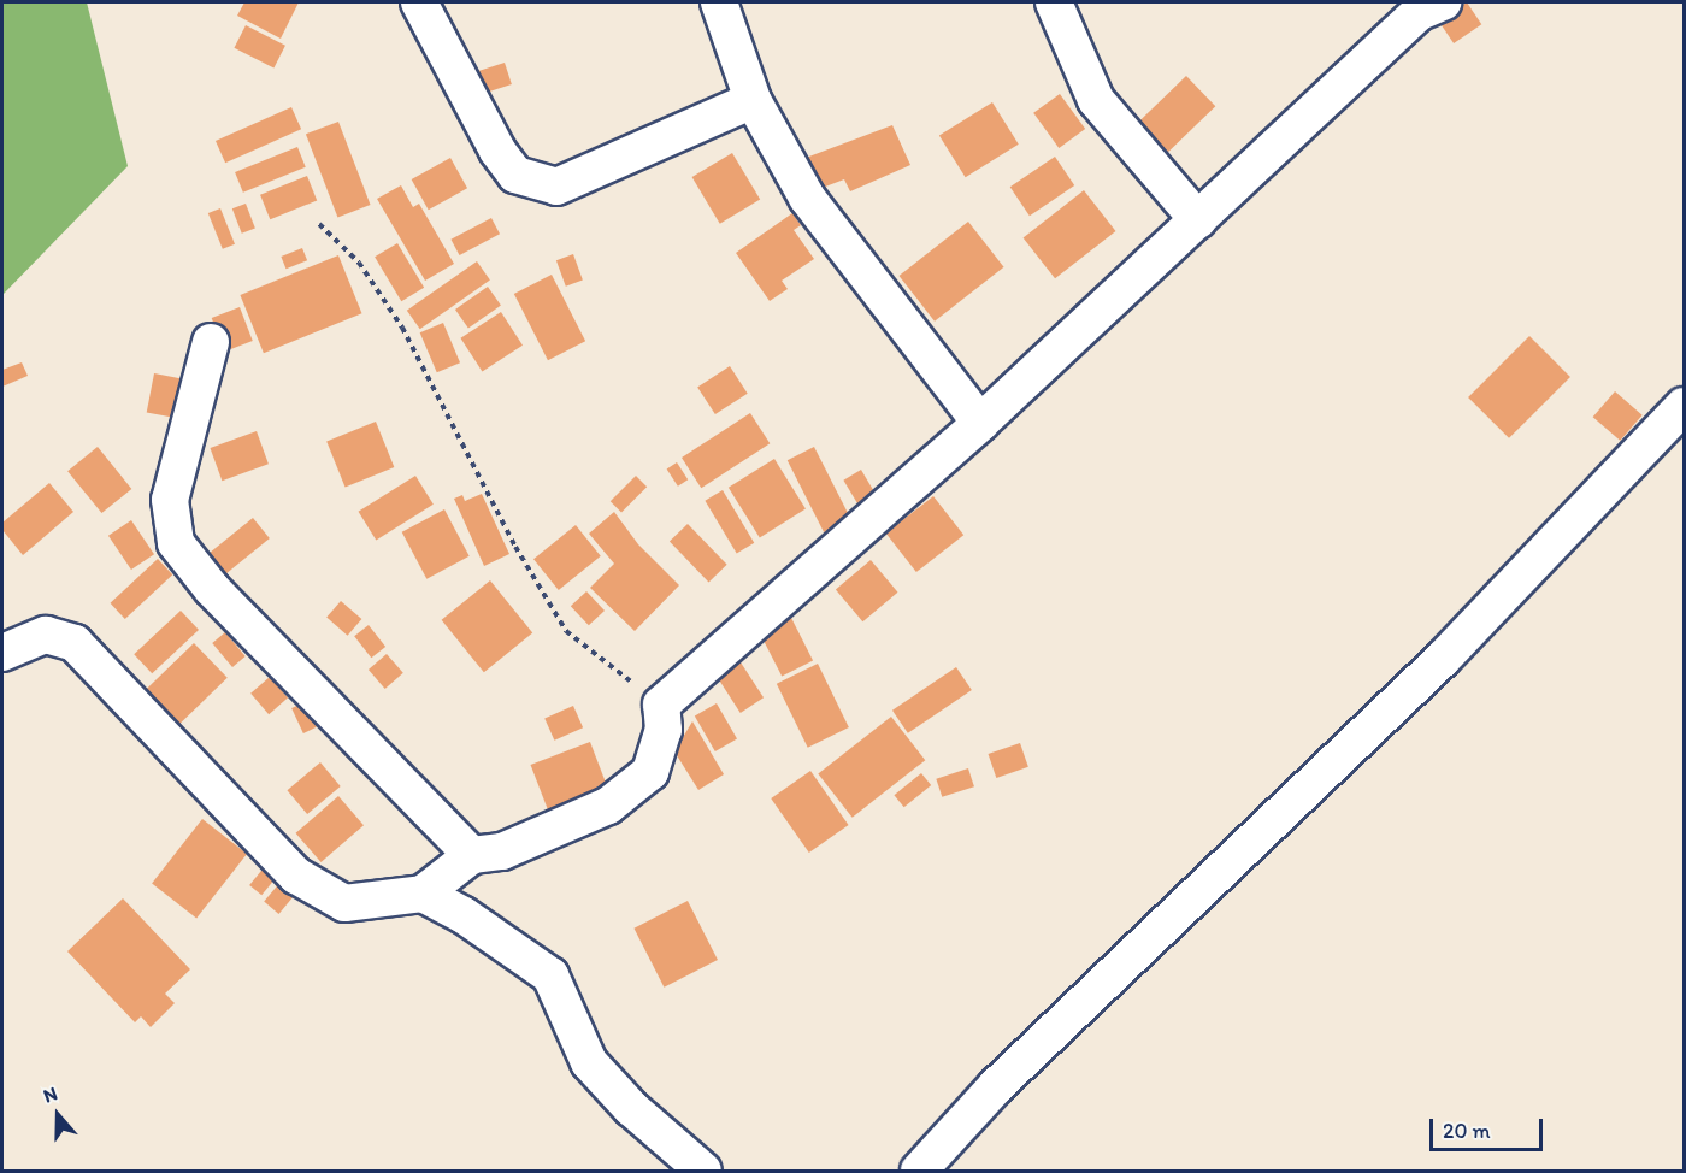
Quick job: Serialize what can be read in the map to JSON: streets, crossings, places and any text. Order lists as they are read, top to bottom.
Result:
{
  "scale_bar": "20 m",
  "north": "top"
}
